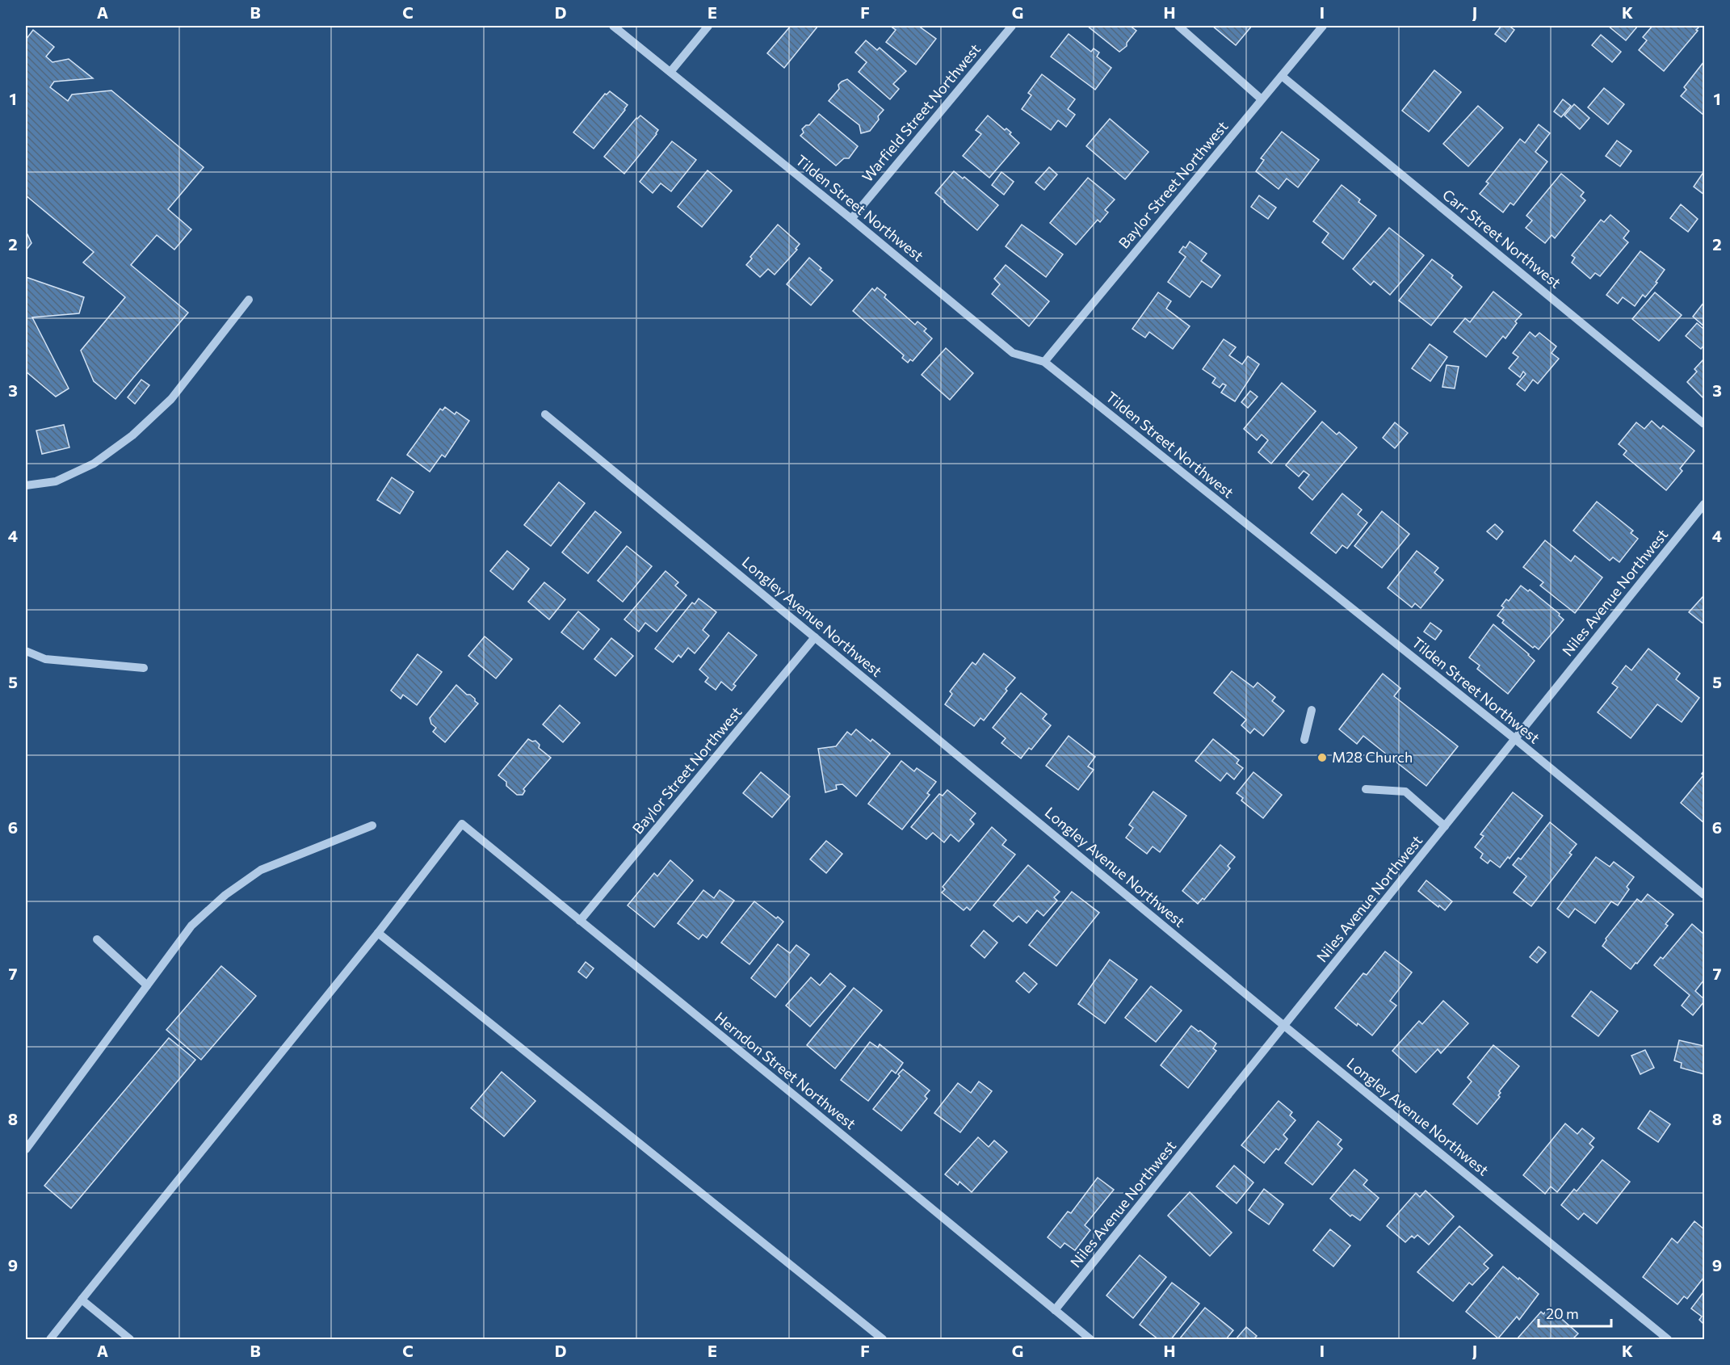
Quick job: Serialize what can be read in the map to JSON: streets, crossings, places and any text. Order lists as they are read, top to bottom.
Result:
{
  "streets": {
    "street": [
      "Warfield Street Northwest",
      "Baylor Street Northwest",
      "Tilden Street Northwest",
      "Carr Street Northwest",
      "Niles Avenue Northwest",
      "Longley Avenue Northwest",
      "Herndon Street Northwest"
    ]
  },
  "crossings": [
    ["Warfield Street Northwest", "Tilden Street Northwest"],
    ["Baylor Street Northwest", "Tilden Street Northwest"],
    ["Baylor Street Northwest", "Carr Street Northwest"],
    ["Baylor Street Northwest", "Longley Avenue Northwest"],
    ["Baylor Street Northwest", "Herndon Street Northwest"],
    ["Tilden Street Northwest", "Niles Avenue Northwest"],
    ["Niles Avenue Northwest", "Longley Avenue Northwest"],
    ["Niles Avenue Northwest", "Herndon Street Northwest"]
  ],
  "places": ["M28 Church"],
  "scale_bar": "20 m",
  "grid": {
    "columns": [
      "A",
      "B",
      "C",
      "D",
      "E",
      "F",
      "G",
      "H",
      "I",
      "J",
      "K"
    ],
    "rows": [
      "1",
      "2",
      "3",
      "4",
      "5",
      "6",
      "7",
      "8",
      "9"
    ]
  }
}
